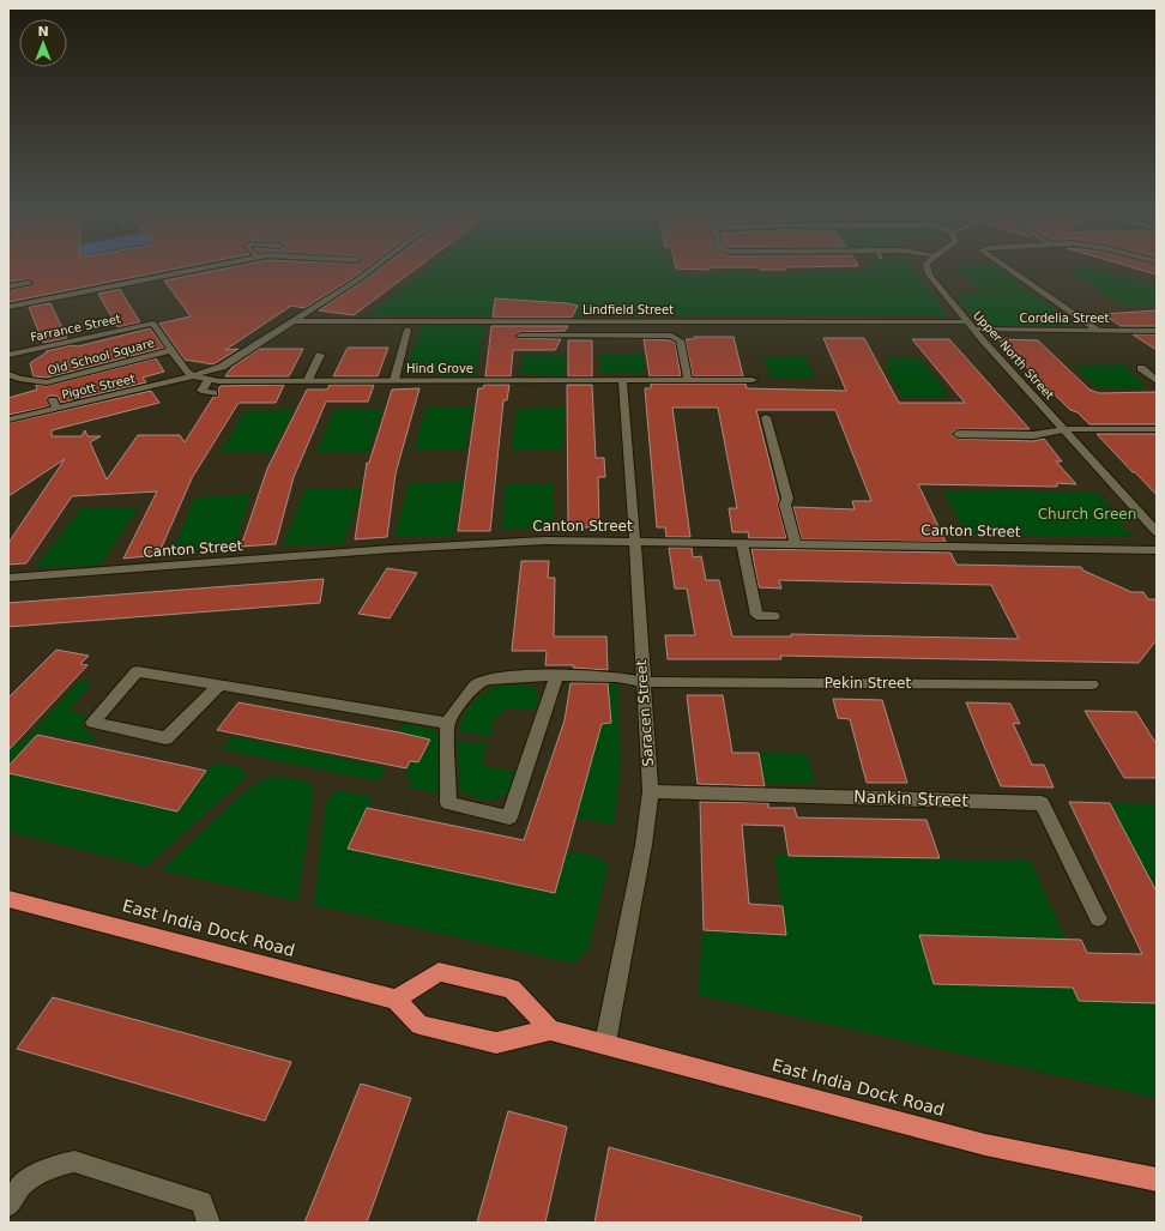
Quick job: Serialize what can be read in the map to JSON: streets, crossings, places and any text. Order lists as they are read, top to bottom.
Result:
{
  "streets": {
    "highway": ["East India Dock Road"],
    "street": [
      "Lindfield Street",
      "Cordelia Street",
      "Farrance Street",
      "Upper North Street",
      "Old School Square",
      "Hind Grove",
      "Pigott Street",
      "Canton Street",
      "Pekin Street",
      "Saracen Street",
      "Nankin Street"
    ]
  },
  "crossings": [
    ["Lindfield Street", "Upper North Street"],
    ["Lindfield Street", "Pigott Street"],
    ["Cordelia Street", "Upper North Street"],
    ["Farrance Street", "Old School Square"],
    ["Hind Grove", "Pigott Street"],
    ["Hind Grove", "Saracen Street"],
    ["Canton Street", "Saracen Street"],
    ["Pekin Street", "Saracen Street"],
    ["Saracen Street", "Nankin Street"],
    ["Saracen Street", "East India Dock Road"]
  ],
  "parks": ["Church Green"],
  "north": "top"
}
